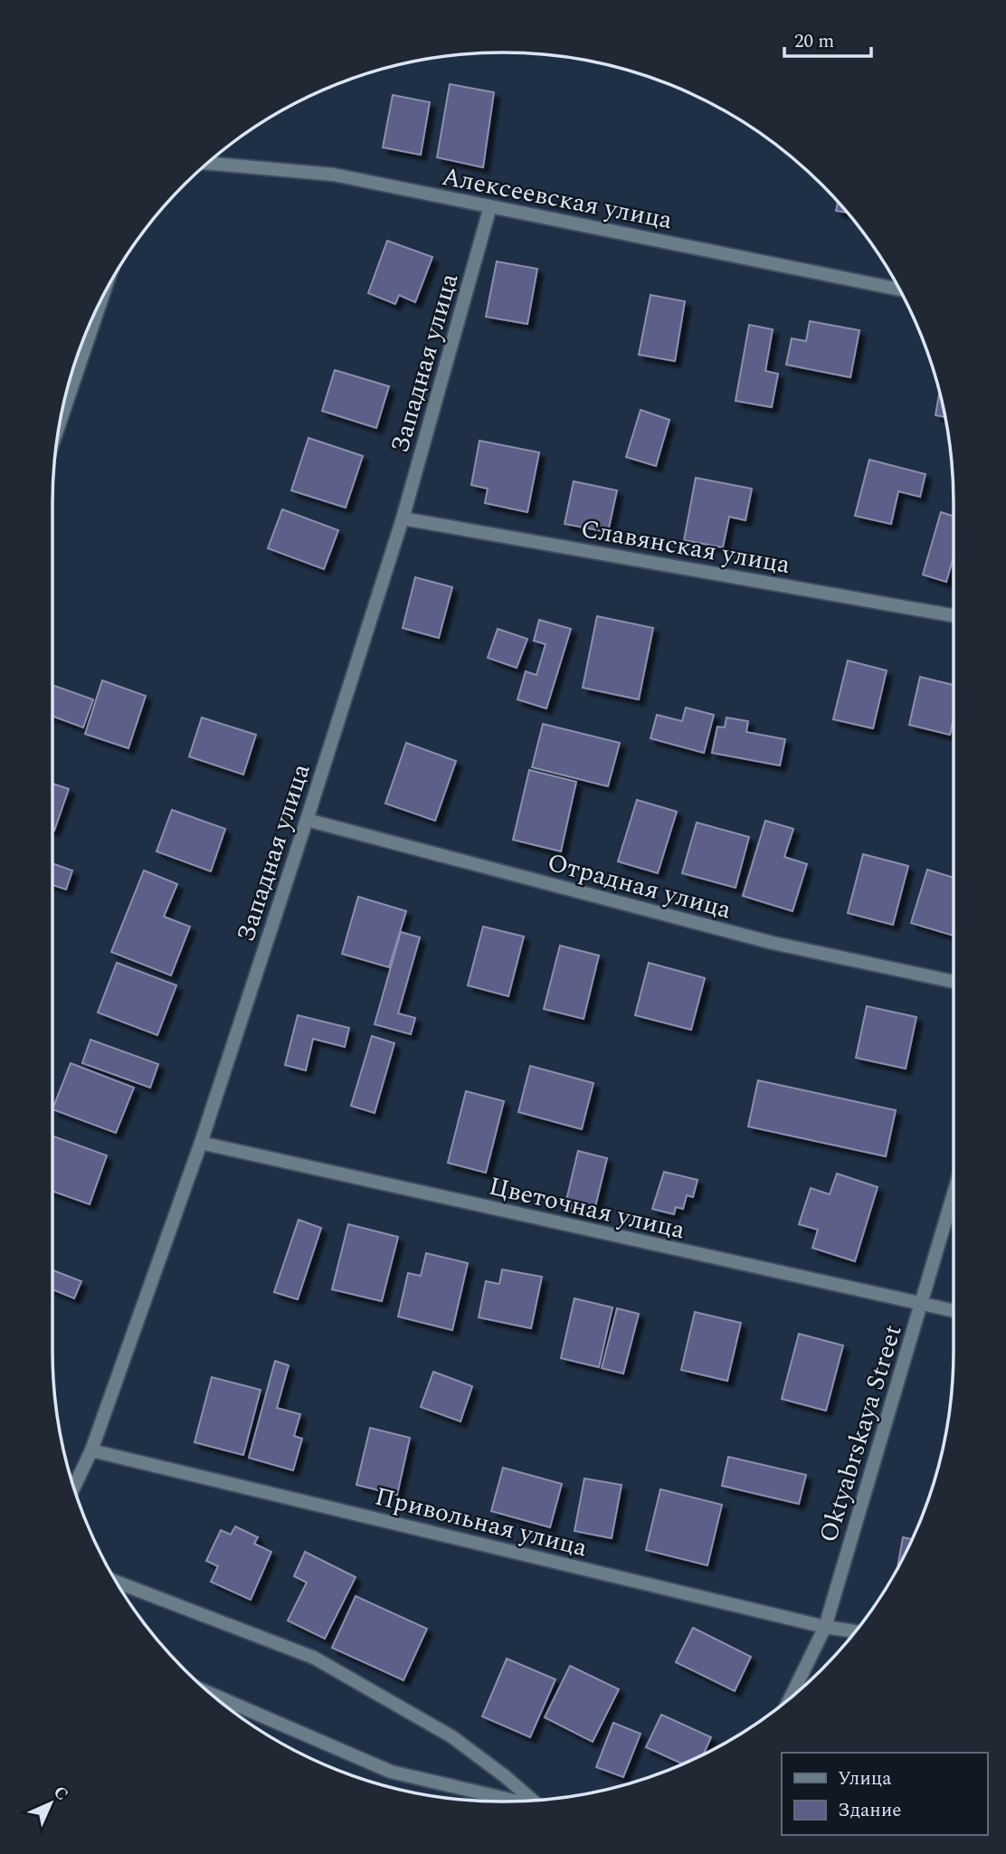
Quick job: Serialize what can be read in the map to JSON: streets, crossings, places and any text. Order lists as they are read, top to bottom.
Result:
{
  "streets": {
    "street": [
      "Алексеевская улица",
      "Западная улица",
      "Славянская улица",
      "Отрадная улица",
      "Цветочная улица",
      "Oktyabrskaya Street",
      "Привольная улица"
    ]
  },
  "crossings": [
    ["Алексеевская улица", "Западная улица"],
    ["Западная улица", "Славянская улица"],
    ["Западная улица", "Отрадная улица"],
    ["Западная улица", "Цветочная улица"],
    ["Западная улица", "Привольная улица"],
    ["Цветочная улица", "Oktyabrskaya Street"],
    ["Oktyabrskaya Street", "Привольная улица"]
  ],
  "legend": ["Улица", "Здание"],
  "scale_bar": "20 m",
  "north": "top right"
}
